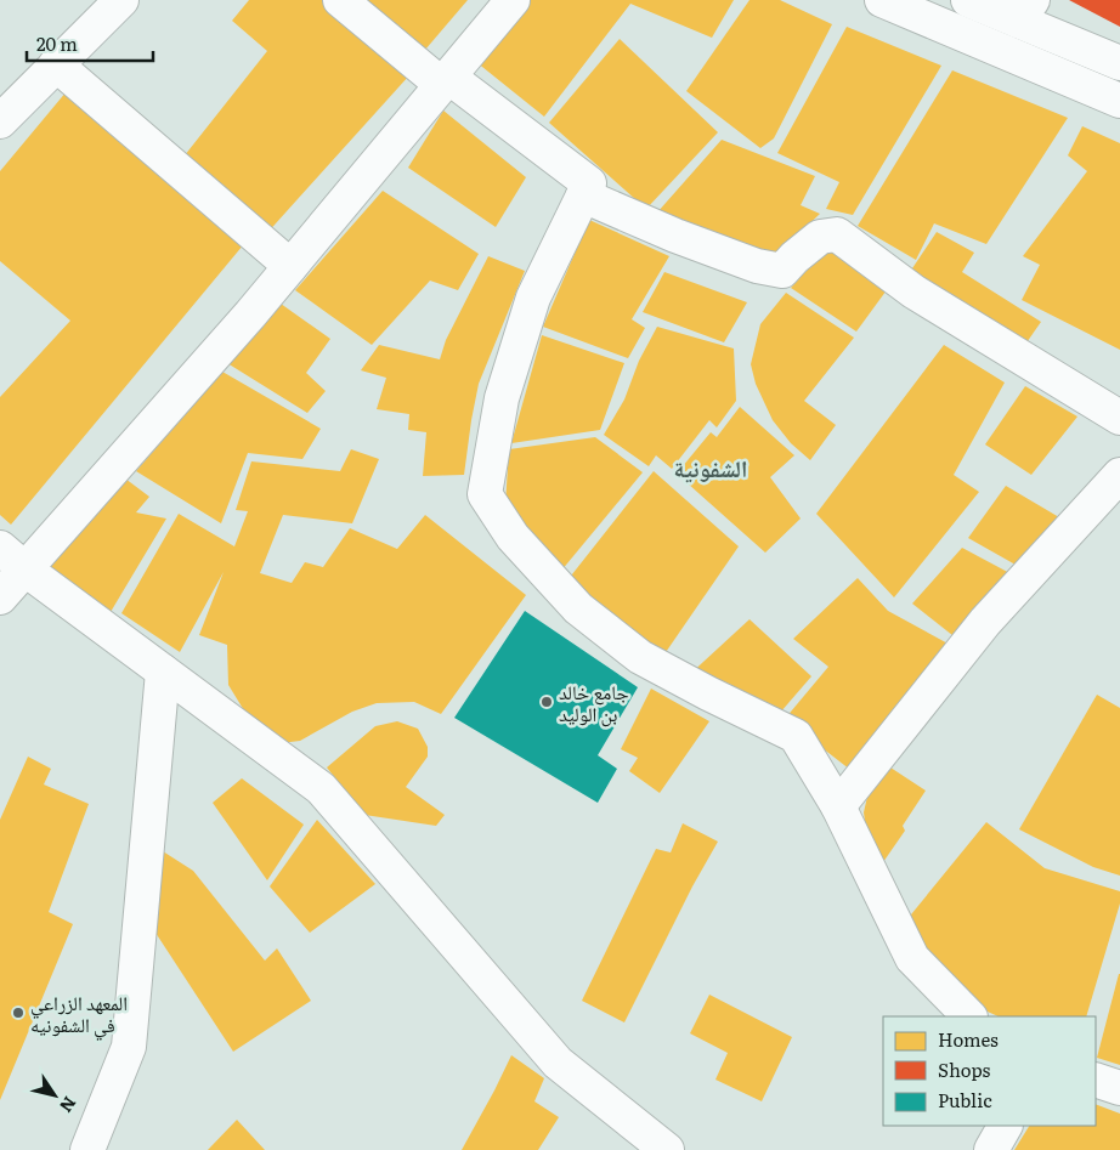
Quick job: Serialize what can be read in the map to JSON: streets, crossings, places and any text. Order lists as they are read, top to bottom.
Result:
{
  "districts": ["الشفونية"],
  "places": ["جامع خالد بن الوليد", "المعهد الزراعي في الشفونيه"],
  "legend": ["Homes", "Shops", "Public"],
  "scale_bar": "20 m",
  "north": "bottom right"
}
